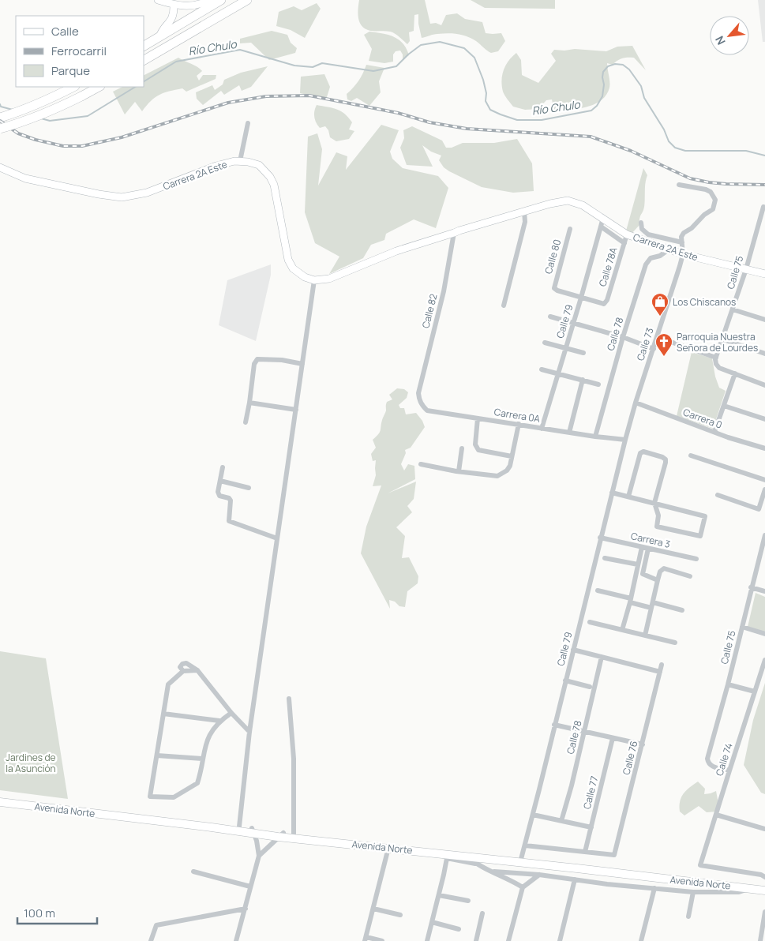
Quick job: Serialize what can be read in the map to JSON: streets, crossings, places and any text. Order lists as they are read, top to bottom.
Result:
{
  "streets": {
    "main road": ["Avenida Norte"],
    "street": [
      "Carrera 2A Este",
      "Calle 80",
      "Calle 78A",
      "Calle 75",
      "Calle 82",
      "Calle 79",
      "Calle 78",
      "Calle 73",
      "Carrera 0A",
      "Carrera 0",
      "Carrera 3",
      "Calle 76",
      "Calle 74",
      "Calle 77"
    ]
  },
  "crossings": [
    ["Carrera 2A Este", "Calle 78A"],
    ["Carrera 2A Este", "Calle 75"],
    ["Carrera 2A Este", "Calle 82"],
    ["Carrera 2A Este", "Calle 79"],
    ["Carrera 2A Este", "Calle 78"],
    ["Carrera 2A Este", "Calle 73"],
    ["Calle 80", "Calle 78A"],
    ["Calle 80", "Calle 79"],
    ["Calle 78A", "Calle 79"],
    ["Calle 75", "Calle 74"],
    ["Calle 82", "Carrera 0A"],
    ["Calle 79", "Calle 73"],
    ["Calle 79", "Carrera 0A"],
    ["Calle 79", "Carrera 3"],
    ["Calle 79", "Avenida Norte"],
    ["Calle 78", "Carrera 0A"],
    ["Calle 73", "Carrera 0A"],
    ["Calle 73", "Carrera 0"],
    ["Calle 76", "Calle 77"]
  ],
  "water": ["Río Chulo"],
  "parks": ["Jardines de la Asunción"],
  "places": {
    "shop": ["Los Chiscanos"],
    "church": ["Parroquia Nuestra Señora de Lourdes"]
  },
  "legend": ["Calle", "Ferrocarril", "Parque"],
  "scale_bar": "100 m",
  "north": "bottom left"
}
